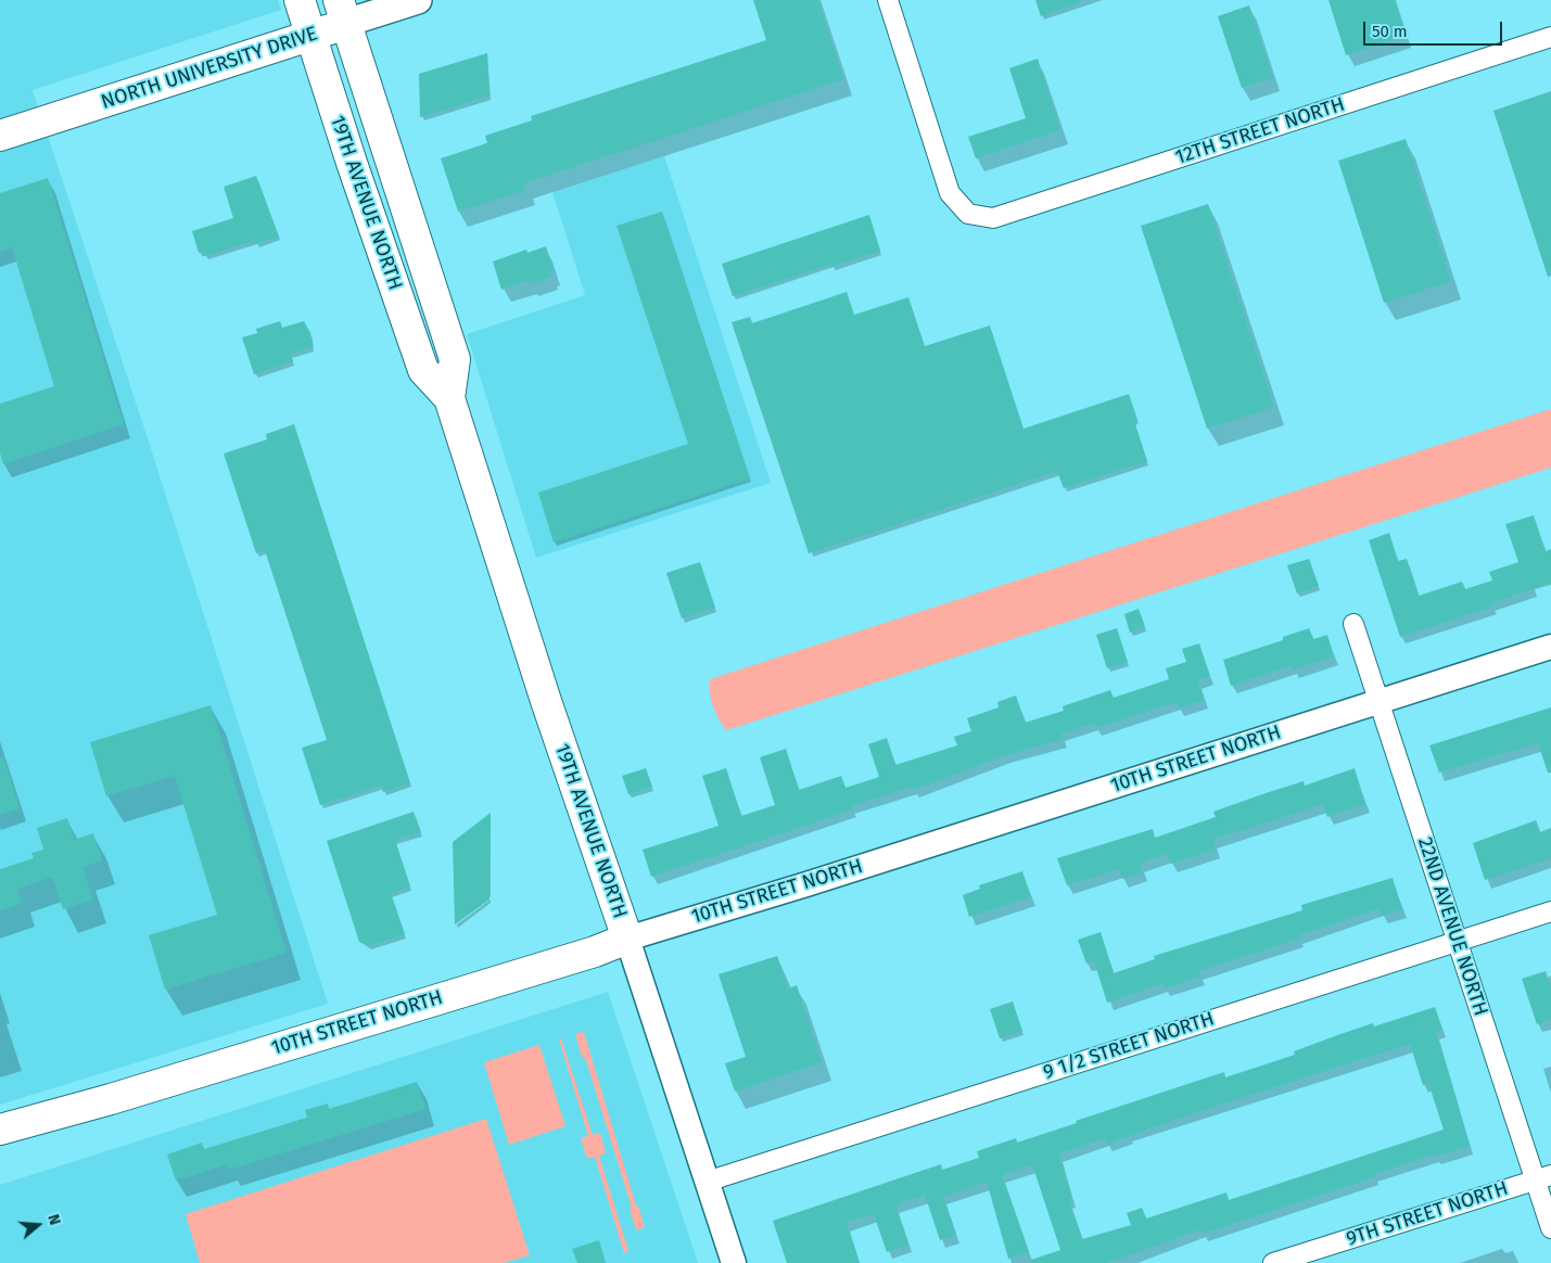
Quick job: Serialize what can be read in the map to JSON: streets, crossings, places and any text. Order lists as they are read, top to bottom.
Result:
{
  "streets": {
    "main road": ["NORTH UNIVERSITY DRIVE", "19TH AVENUE NORTH", "10TH STREET NORTH"],
    "street": [
      "12TH STREET NORTH",
      "22ND AVENUE NORTH",
      "9 1/2 STREET NORTH",
      "9TH STREET NORTH"
    ]
  },
  "crossings": [
    ["NORTH UNIVERSITY DRIVE", "19TH AVENUE NORTH"],
    ["19TH AVENUE NORTH", "10TH STREET NORTH"],
    ["19TH AVENUE NORTH", "9 1/2 STREET NORTH"],
    ["10TH STREET NORTH", "22ND AVENUE NORTH"],
    ["22ND AVENUE NORTH", "9 1/2 STREET NORTH"],
    ["22ND AVENUE NORTH", "9TH STREET NORTH"]
  ],
  "scale_bar": "50 m",
  "north": "right"
}
